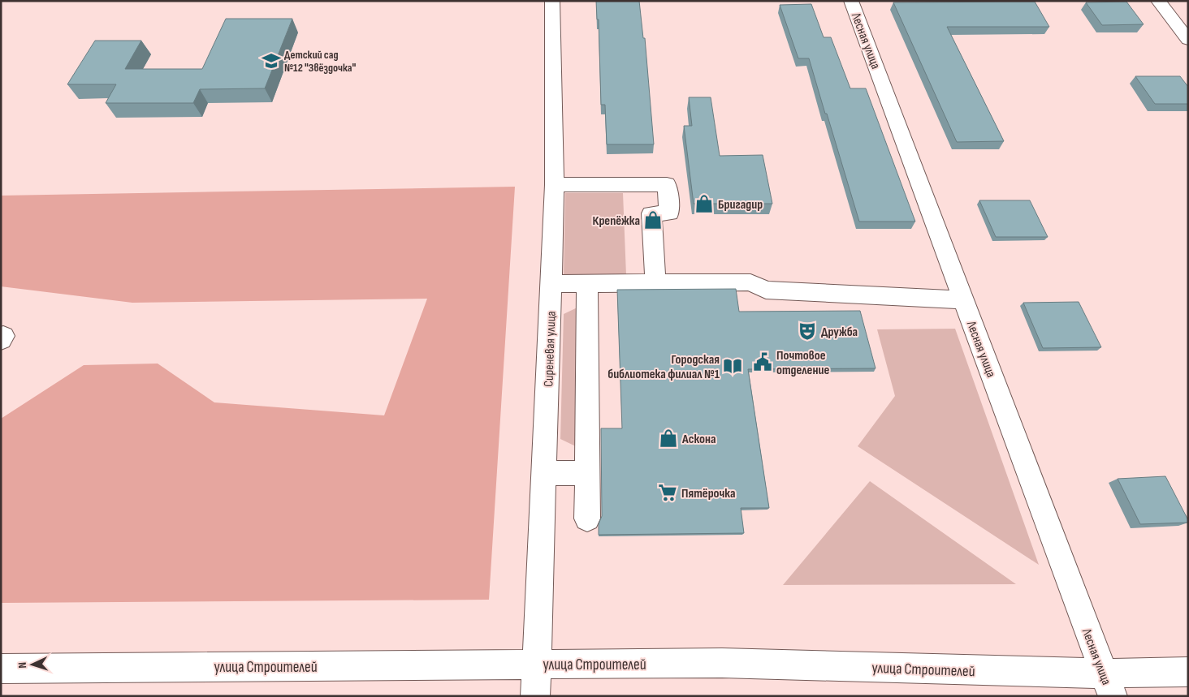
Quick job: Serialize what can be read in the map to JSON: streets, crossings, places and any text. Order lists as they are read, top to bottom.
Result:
{
  "streets": {
    "street": ["Лесная улица", "Сиреневая улица", "улица Строителей"]
  },
  "crossings": [
    ["Лесная улица", "улица Строителей"],
    ["Сиреневая улица", "улица Строителей"]
  ],
  "places": {
    "school or university": ["Детский сад №12 \"Звёздочка\""],
    "shop": ["Бригадир", "Крепёжка", "Аскона"],
    "theatre": ["Дружба"],
    "public building": ["Почтовое отделение"],
    "library": ["Городская библиотека филиал №1"],
    "supermarket": ["Пятёрочка"]
  },
  "north": "left"
}
